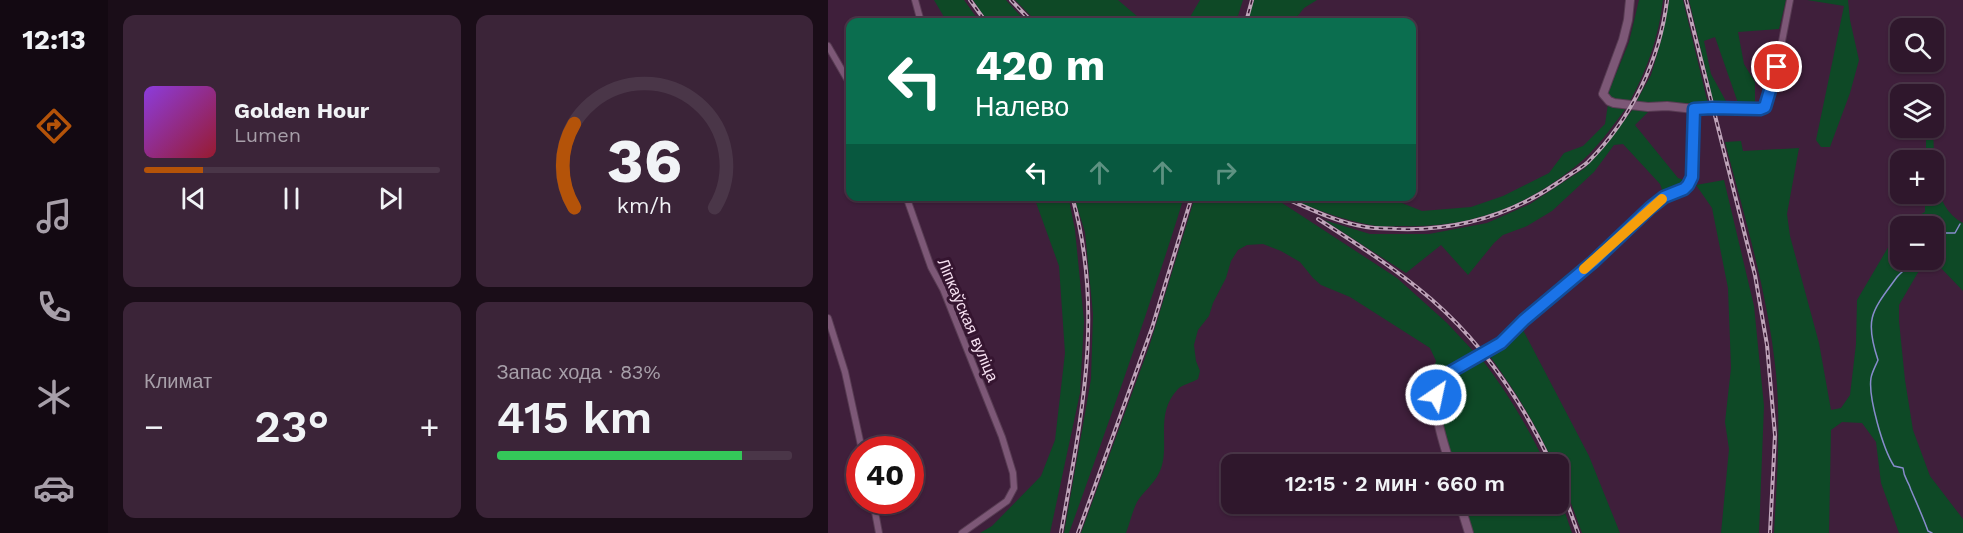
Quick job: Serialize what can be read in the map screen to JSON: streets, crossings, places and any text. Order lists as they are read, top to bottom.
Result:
{
  "streets": {
    "street": ["Ліпкаўская вуліца"]
  },
  "page": {
    "tabs": "12:13",
    "map_buttons": ["+", "−"],
    "turn": ["420 m", "Налево"],
    "song": ["Golden Hour", "Lumen"],
    "tile": [
      "Климат",
      ["Запас хода · 83%", "415 km"]
    ],
    "heat": ["−", "23°", "+"],
    "limit": "40",
    "trip": "12:15 · 2 мин · 660 m",
    "gauge": ["36", "km/h"]
  }
}
